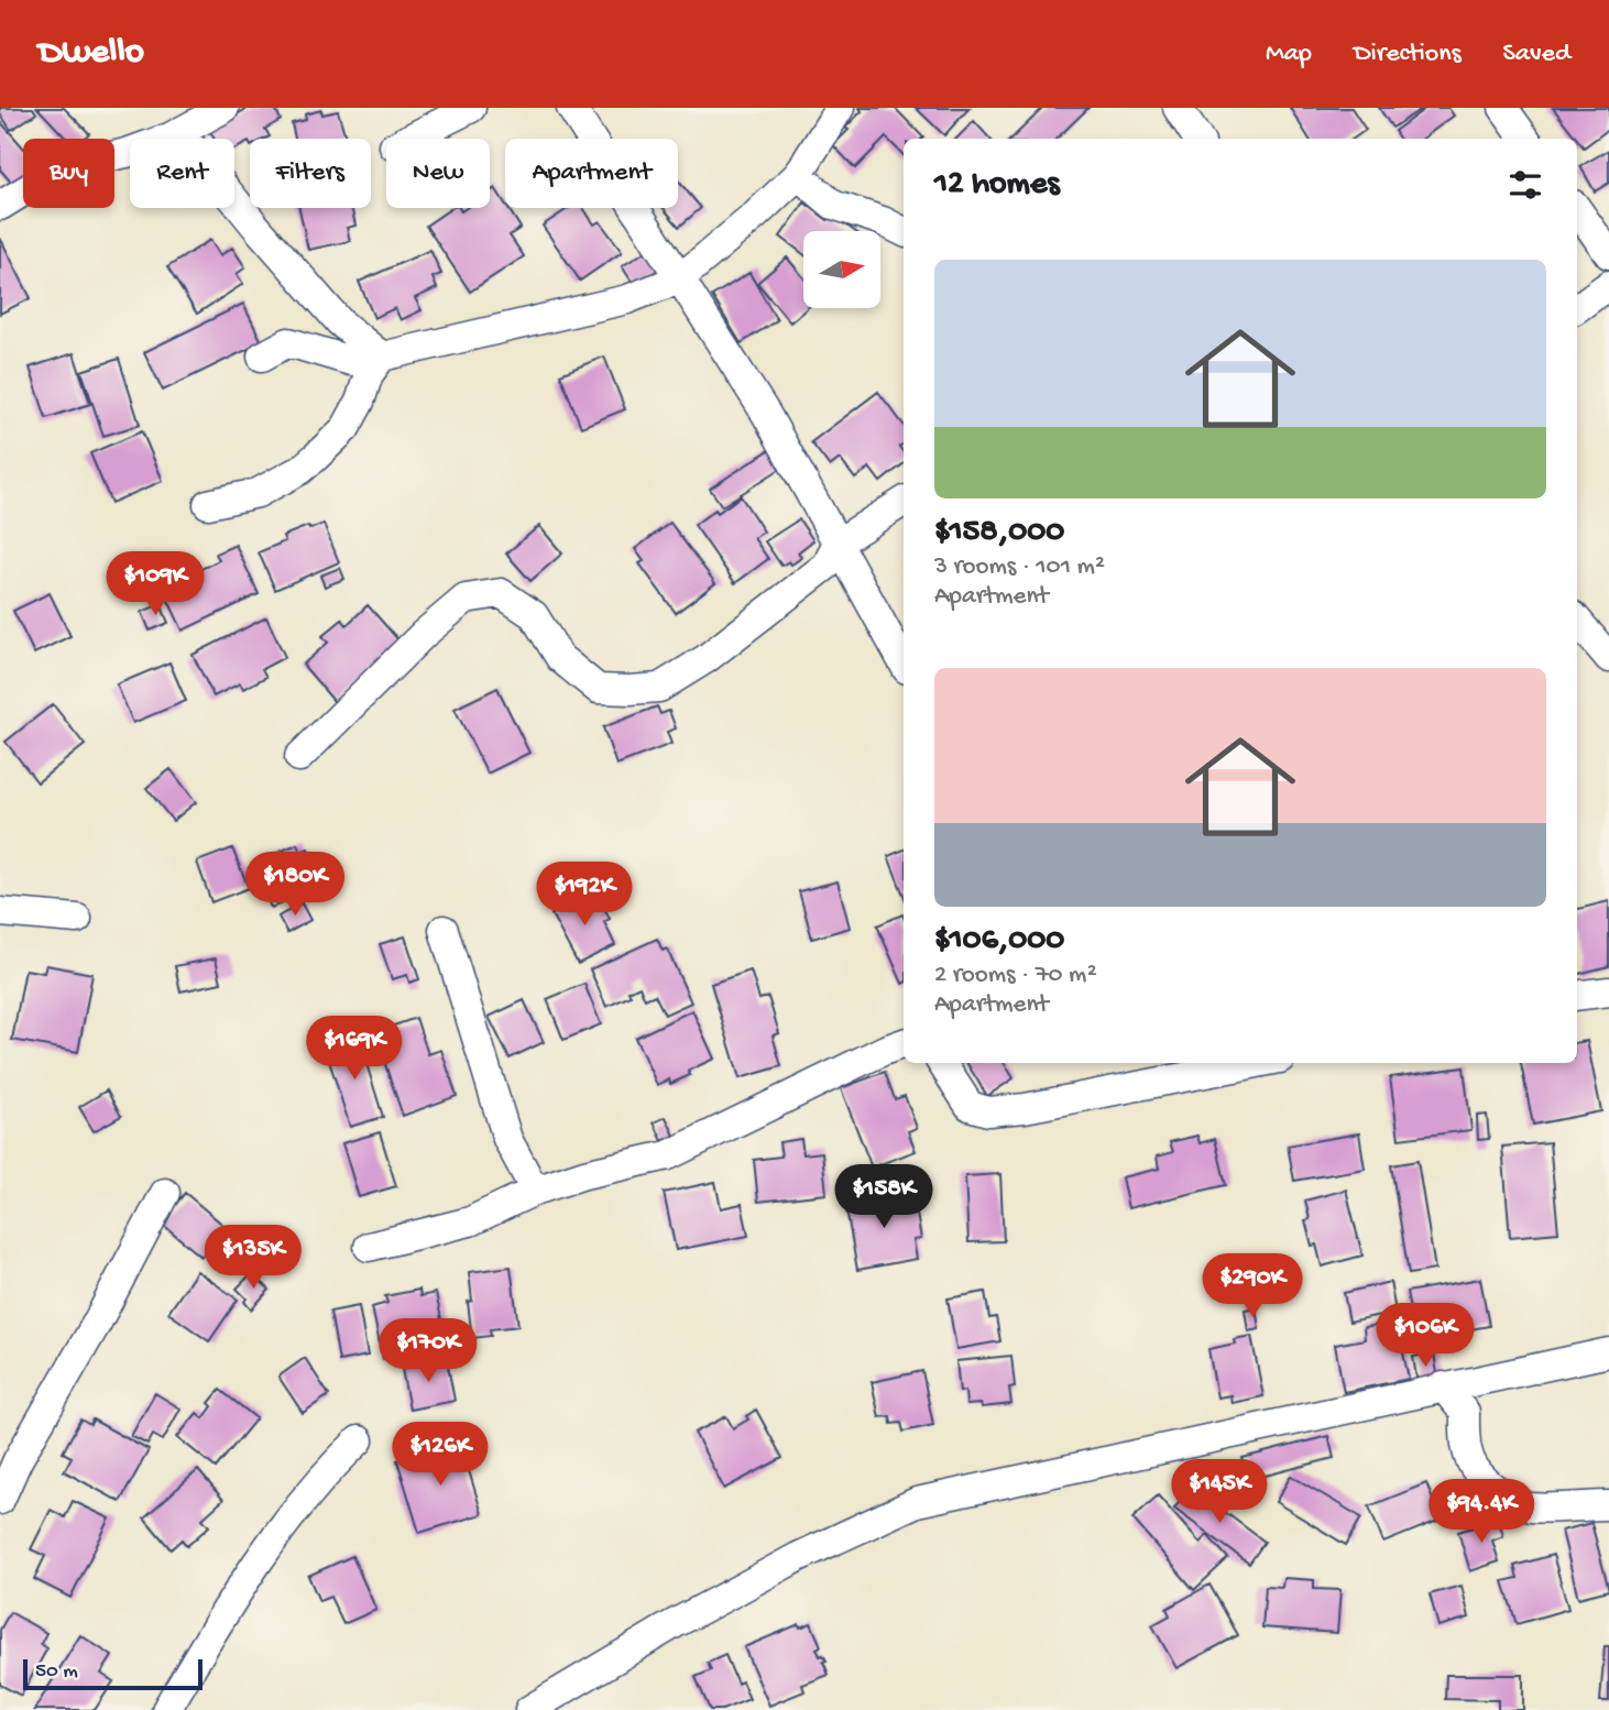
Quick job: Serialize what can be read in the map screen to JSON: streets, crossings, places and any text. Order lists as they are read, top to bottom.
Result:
{
  "scale_bar": "50 m",
  "north": "right",
  "page": {
    "header": "Dwello",
    "nav": ["Map", "Directions", "Saved"],
    "chip": [
      "Buy",
      "Rent",
      "Filters",
      "New",
      "Apartment"
    ],
    "heading": "12 homes",
    "list": [
      {
        "name": "$158,000",
        "note": "3 rooms · 101 m² · Apartment"
      },
      {
        "name": "$106,000",
        "note": "2 rooms · 70 m² · Apartment"
      }
    ],
    "price": [
      "$109K",
      "$180K",
      "$192K",
      "$169K",
      "$158K",
      "$135K",
      "$290K",
      "$106K",
      "$170K",
      "$126K",
      "$145K",
      "$94.4K"
    ],
    "scale": "50 m"
  }
}
